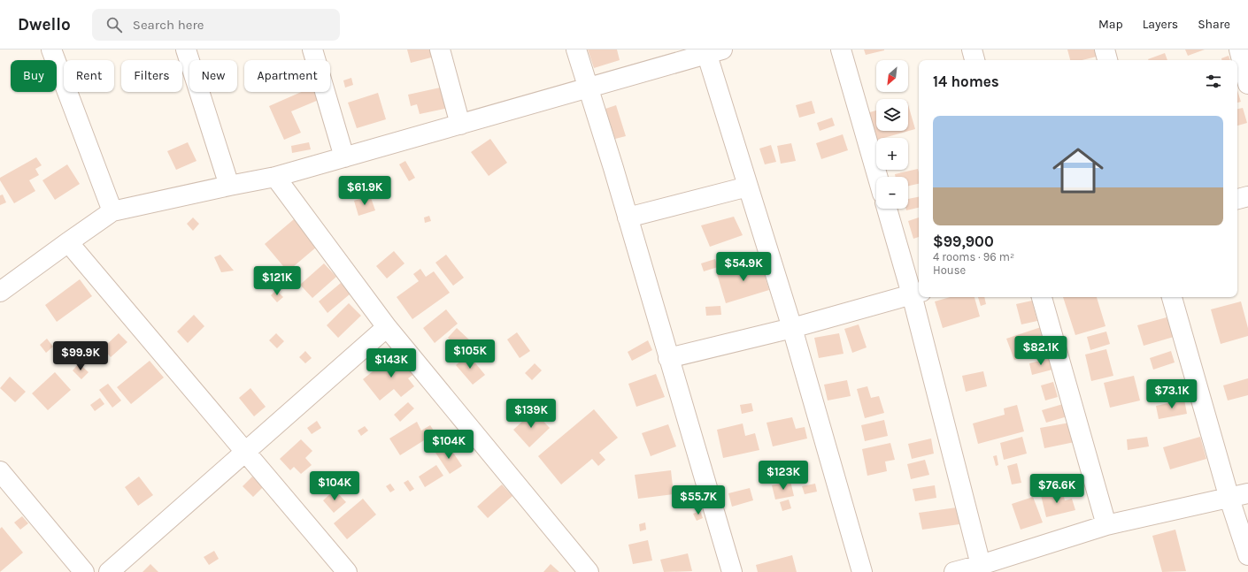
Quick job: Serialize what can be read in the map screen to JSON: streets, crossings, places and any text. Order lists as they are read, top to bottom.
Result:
{
  "north": "bottom left",
  "page": {
    "header": "Dwello",
    "search": "Search here",
    "nav": ["Map", "Layers", "Share"],
    "map_buttons": ["+", "−"],
    "chip": [
      "Buy",
      "Rent",
      "Filters",
      "New",
      "Apartment"
    ],
    "heading": "14 homes",
    "list": [
      {
        "name": "$99,900",
        "note": "4 rooms · 96 m² · House"
      }
    ],
    "price": [
      "$61.9K",
      "$54.9K",
      "$121K",
      "$82.1K",
      "$105K",
      "$99.9K",
      "$143K",
      "$73.1K",
      "$139K",
      "$104K",
      "$123K",
      "$104K",
      "$76.6K",
      "$55.7K"
    ]
  }
}
